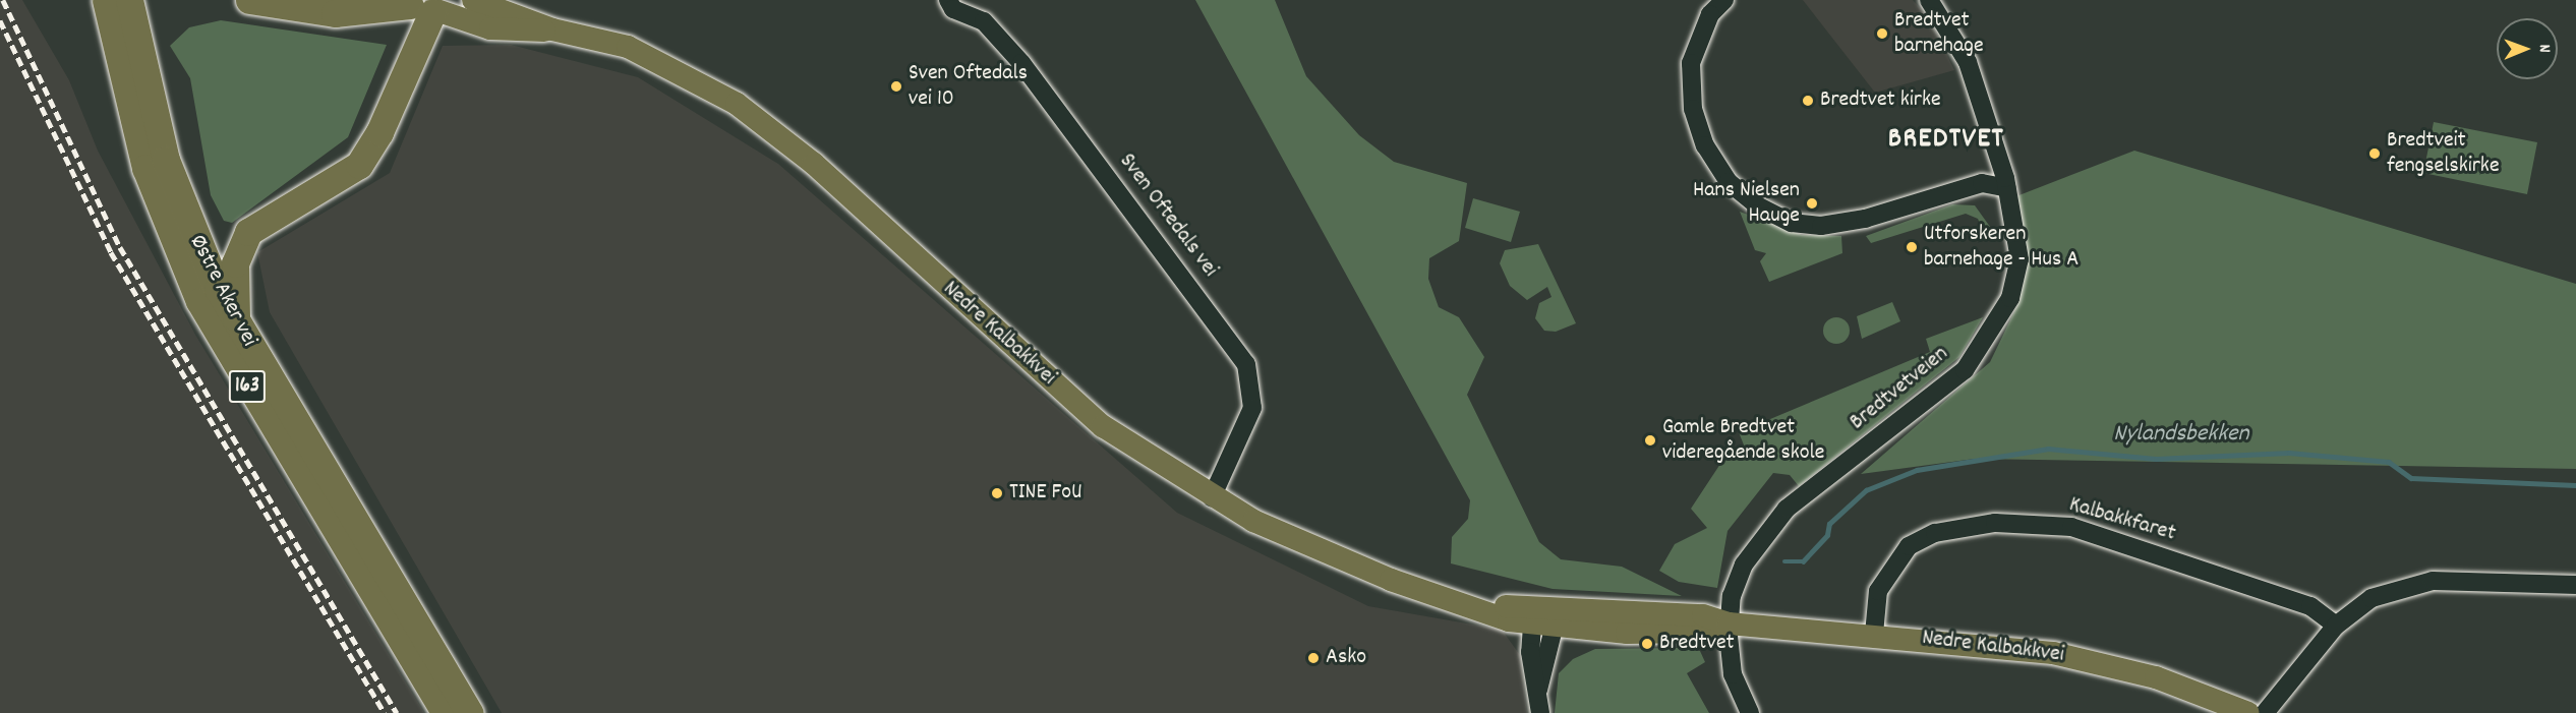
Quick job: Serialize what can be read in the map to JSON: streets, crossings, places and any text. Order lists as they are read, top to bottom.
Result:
{
  "streets": {
    "highway": ["Østre Aker vei", "Nedre Kalbakkvei", "163"],
    "street": ["Sven Oftedals vei", "Bredtvetveien", "Kalbakkfaret"]
  },
  "crossings": [
    ["Sven Oftedals vei", "Nedre Kalbakkvei"],
    ["Østre Aker vei", "163"],
    ["Nedre Kalbakkvei", "163"],
    ["Nedre Kalbakkvei", "Bredtvetveien"],
    ["Nedre Kalbakkvei", "Kalbakkfaret"]
  ],
  "districts": ["BREDTVET"],
  "water": ["Nylandsbekken"],
  "places": [
    "Bredtvet barnehage",
    "Sven Oftedals vei 10",
    "Bredtvet kirke",
    "Bredtveit fengselskirke",
    "Hans Nielsen Hauge",
    "Utforskeren barnehage - Hus A",
    "Gamle Bredtvet videregående skole",
    "TINE FoU",
    "Bredtvet",
    "Asko"
  ],
  "north": "right"
}
